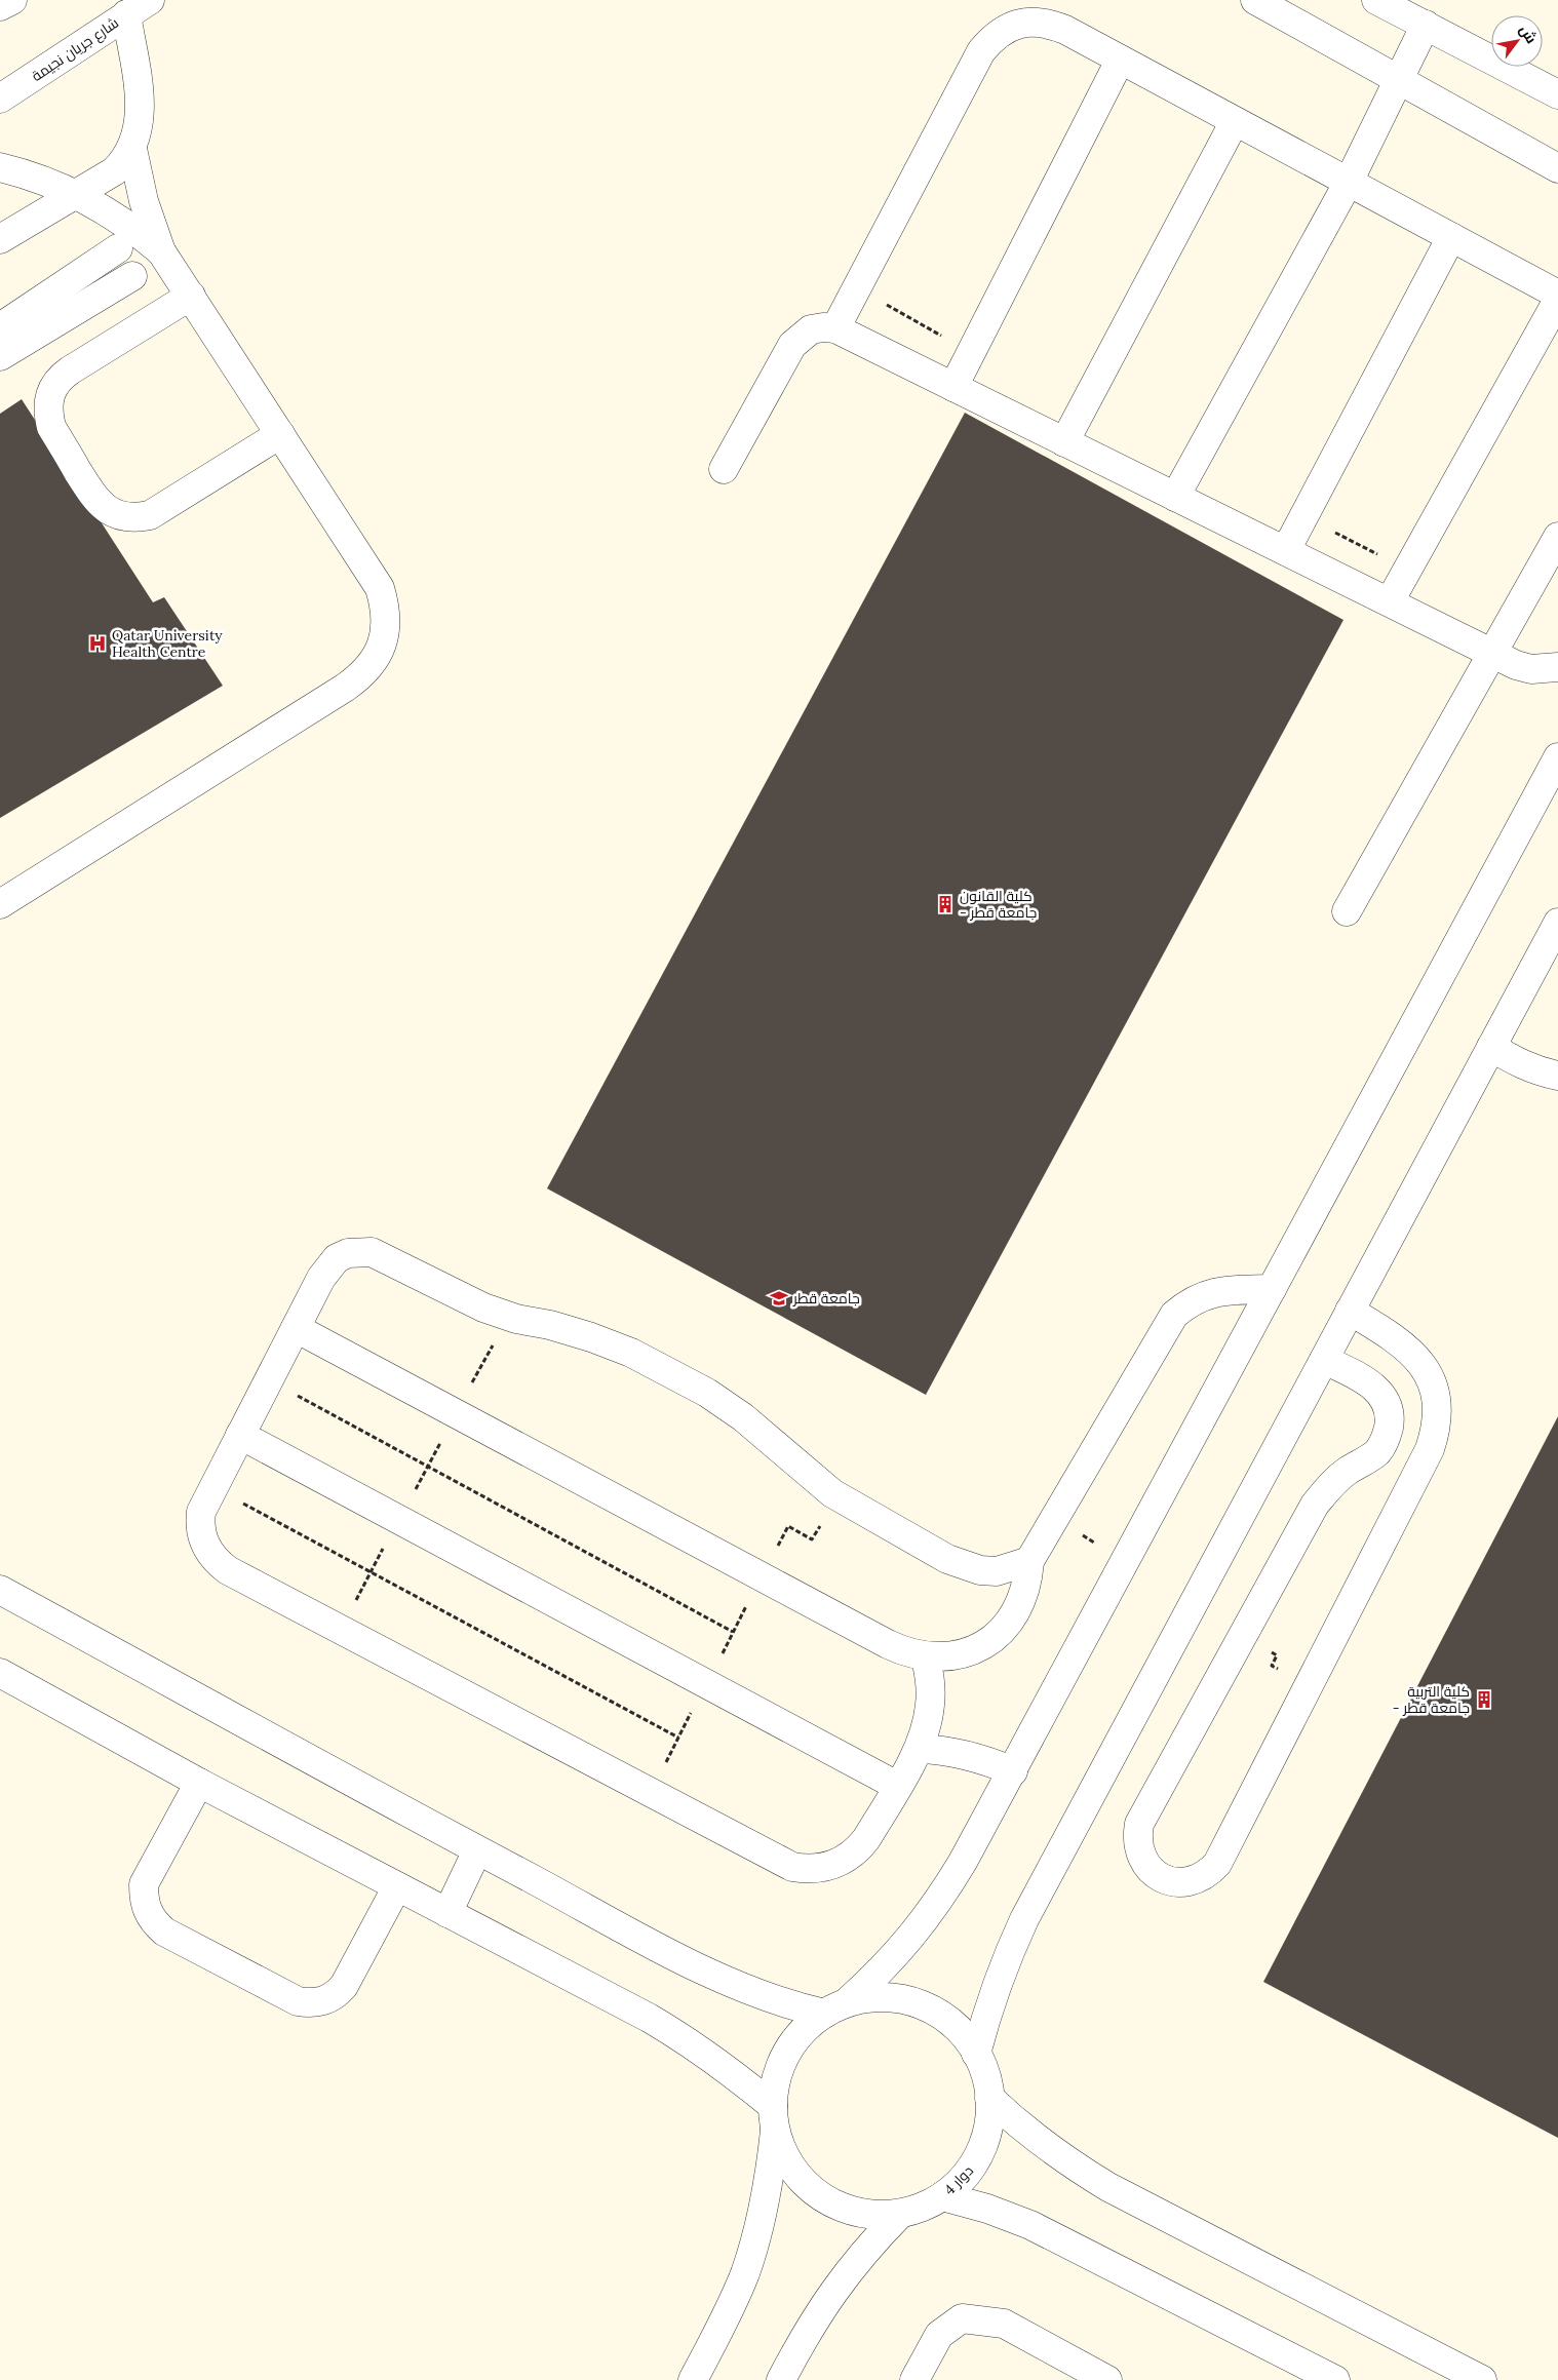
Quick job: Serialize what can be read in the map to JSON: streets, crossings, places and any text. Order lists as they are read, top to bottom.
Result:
{
  "streets": {
    "street": ["شارع جريان نجيمة", "دوار 4"]
  },
  "places": {
    "hospital": ["Qatar University Health Centre"],
    "building": ["كلية القانون - جامعة قطر", "كلية التربية - جامعة قطر"],
    "school or university": ["جامعة قطر"]
  },
  "north": "top right"
}
